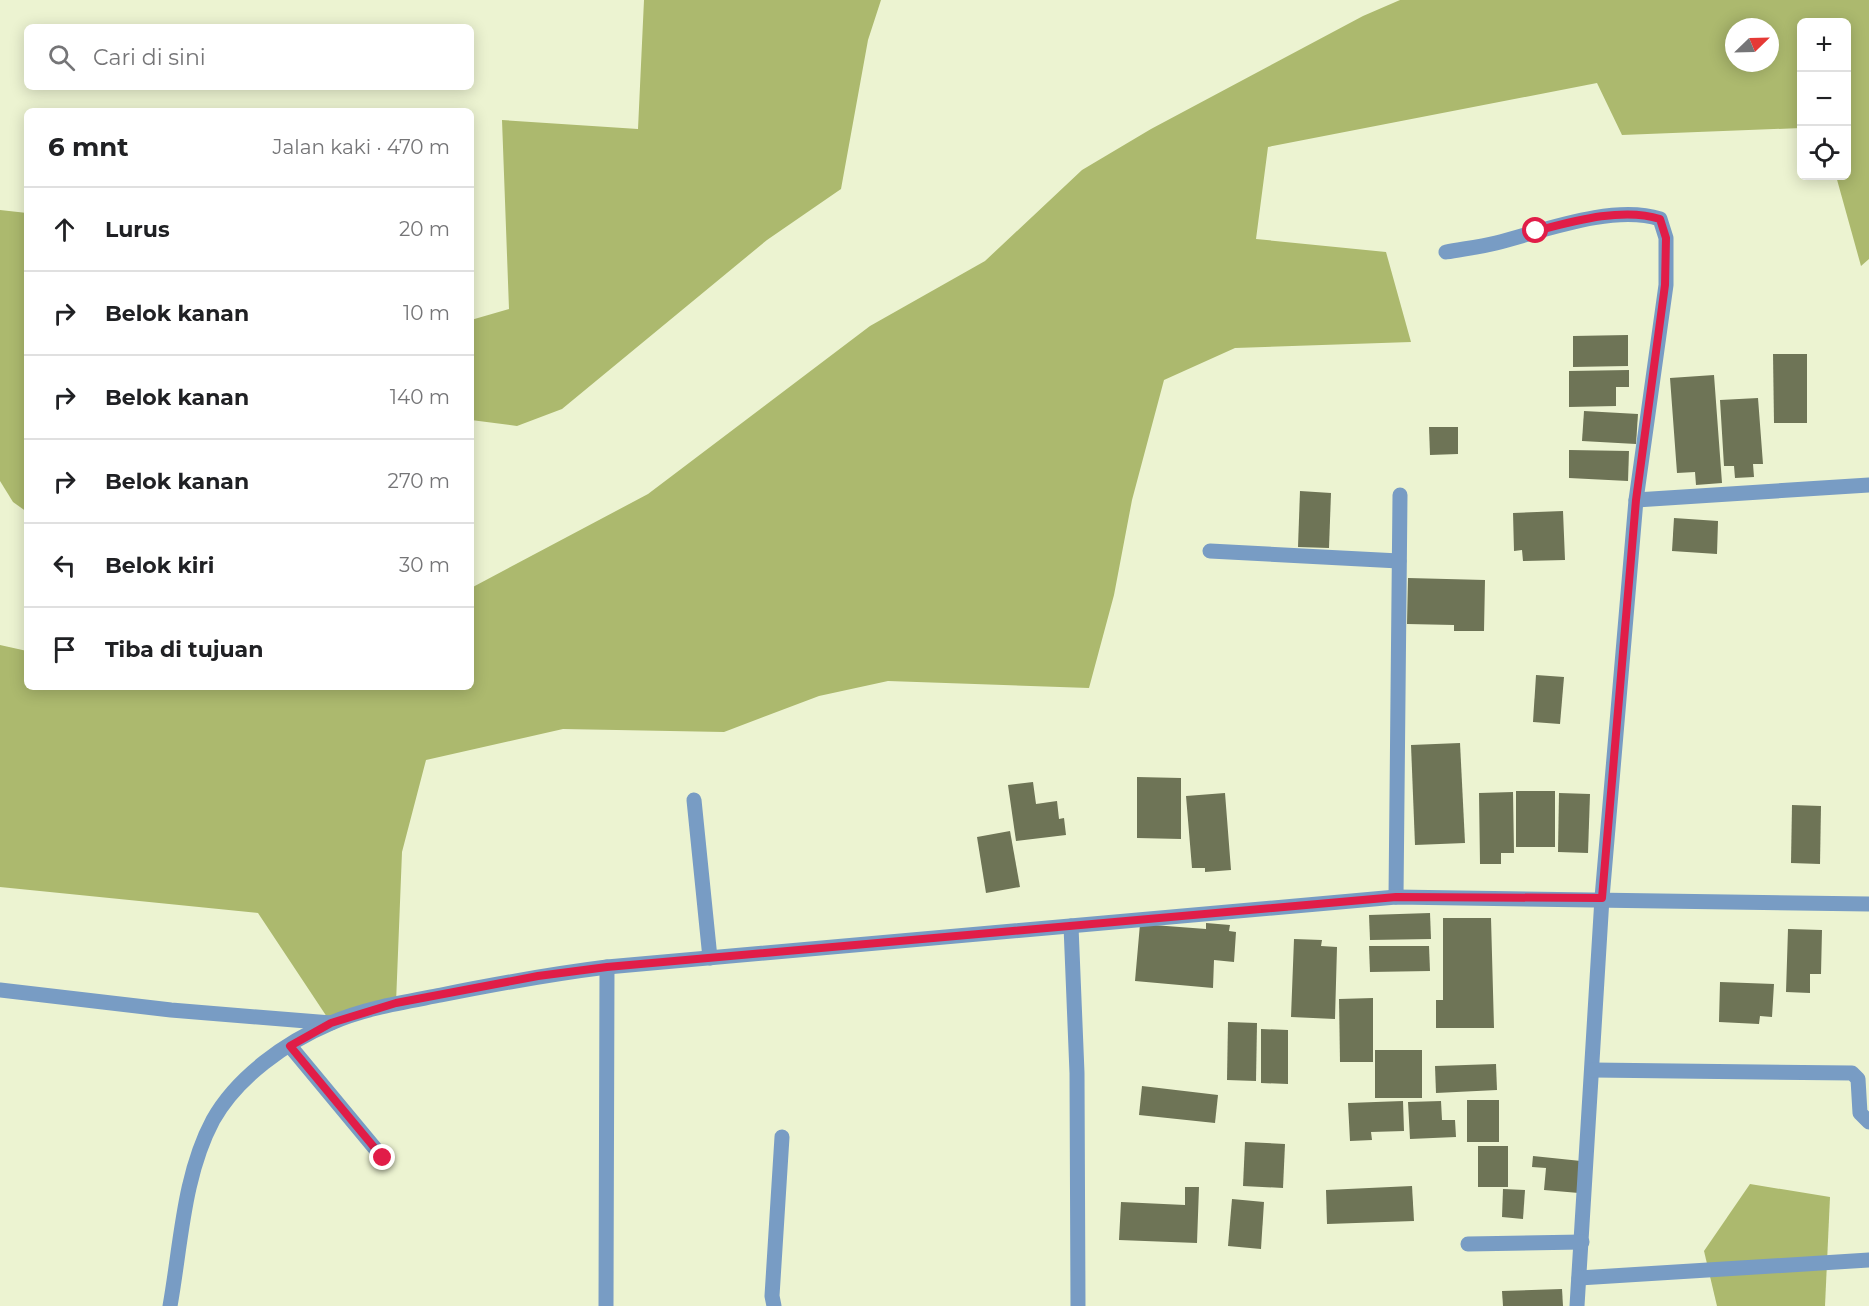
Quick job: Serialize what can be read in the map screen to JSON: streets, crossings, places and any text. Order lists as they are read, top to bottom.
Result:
{
  "north": "top right",
  "page": {
    "map_buttons": ["+", "−"],
    "search": "Cari di sini",
    "heading": ["6 mnt", "Jalan kaki · 470 m"],
    "list": [
      ["Lurus", "20 m"],
      ["Belok kanan", "10 m"],
      ["Belok kanan", "140 m"],
      ["Belok kanan", "270 m"],
      ["Belok kiri", "30 m"],
      "Tiba di tujuan"
    ]
  }
}
